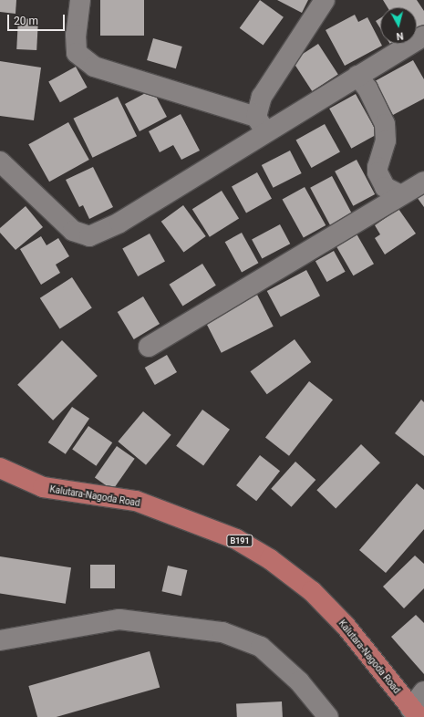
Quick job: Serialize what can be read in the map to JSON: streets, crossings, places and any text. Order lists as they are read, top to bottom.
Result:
{
  "streets": {
    "main road": ["Kalutara-Nagoda Road", "B191"]
  },
  "scale_bar": "20 m",
  "north": "bottom"
}
